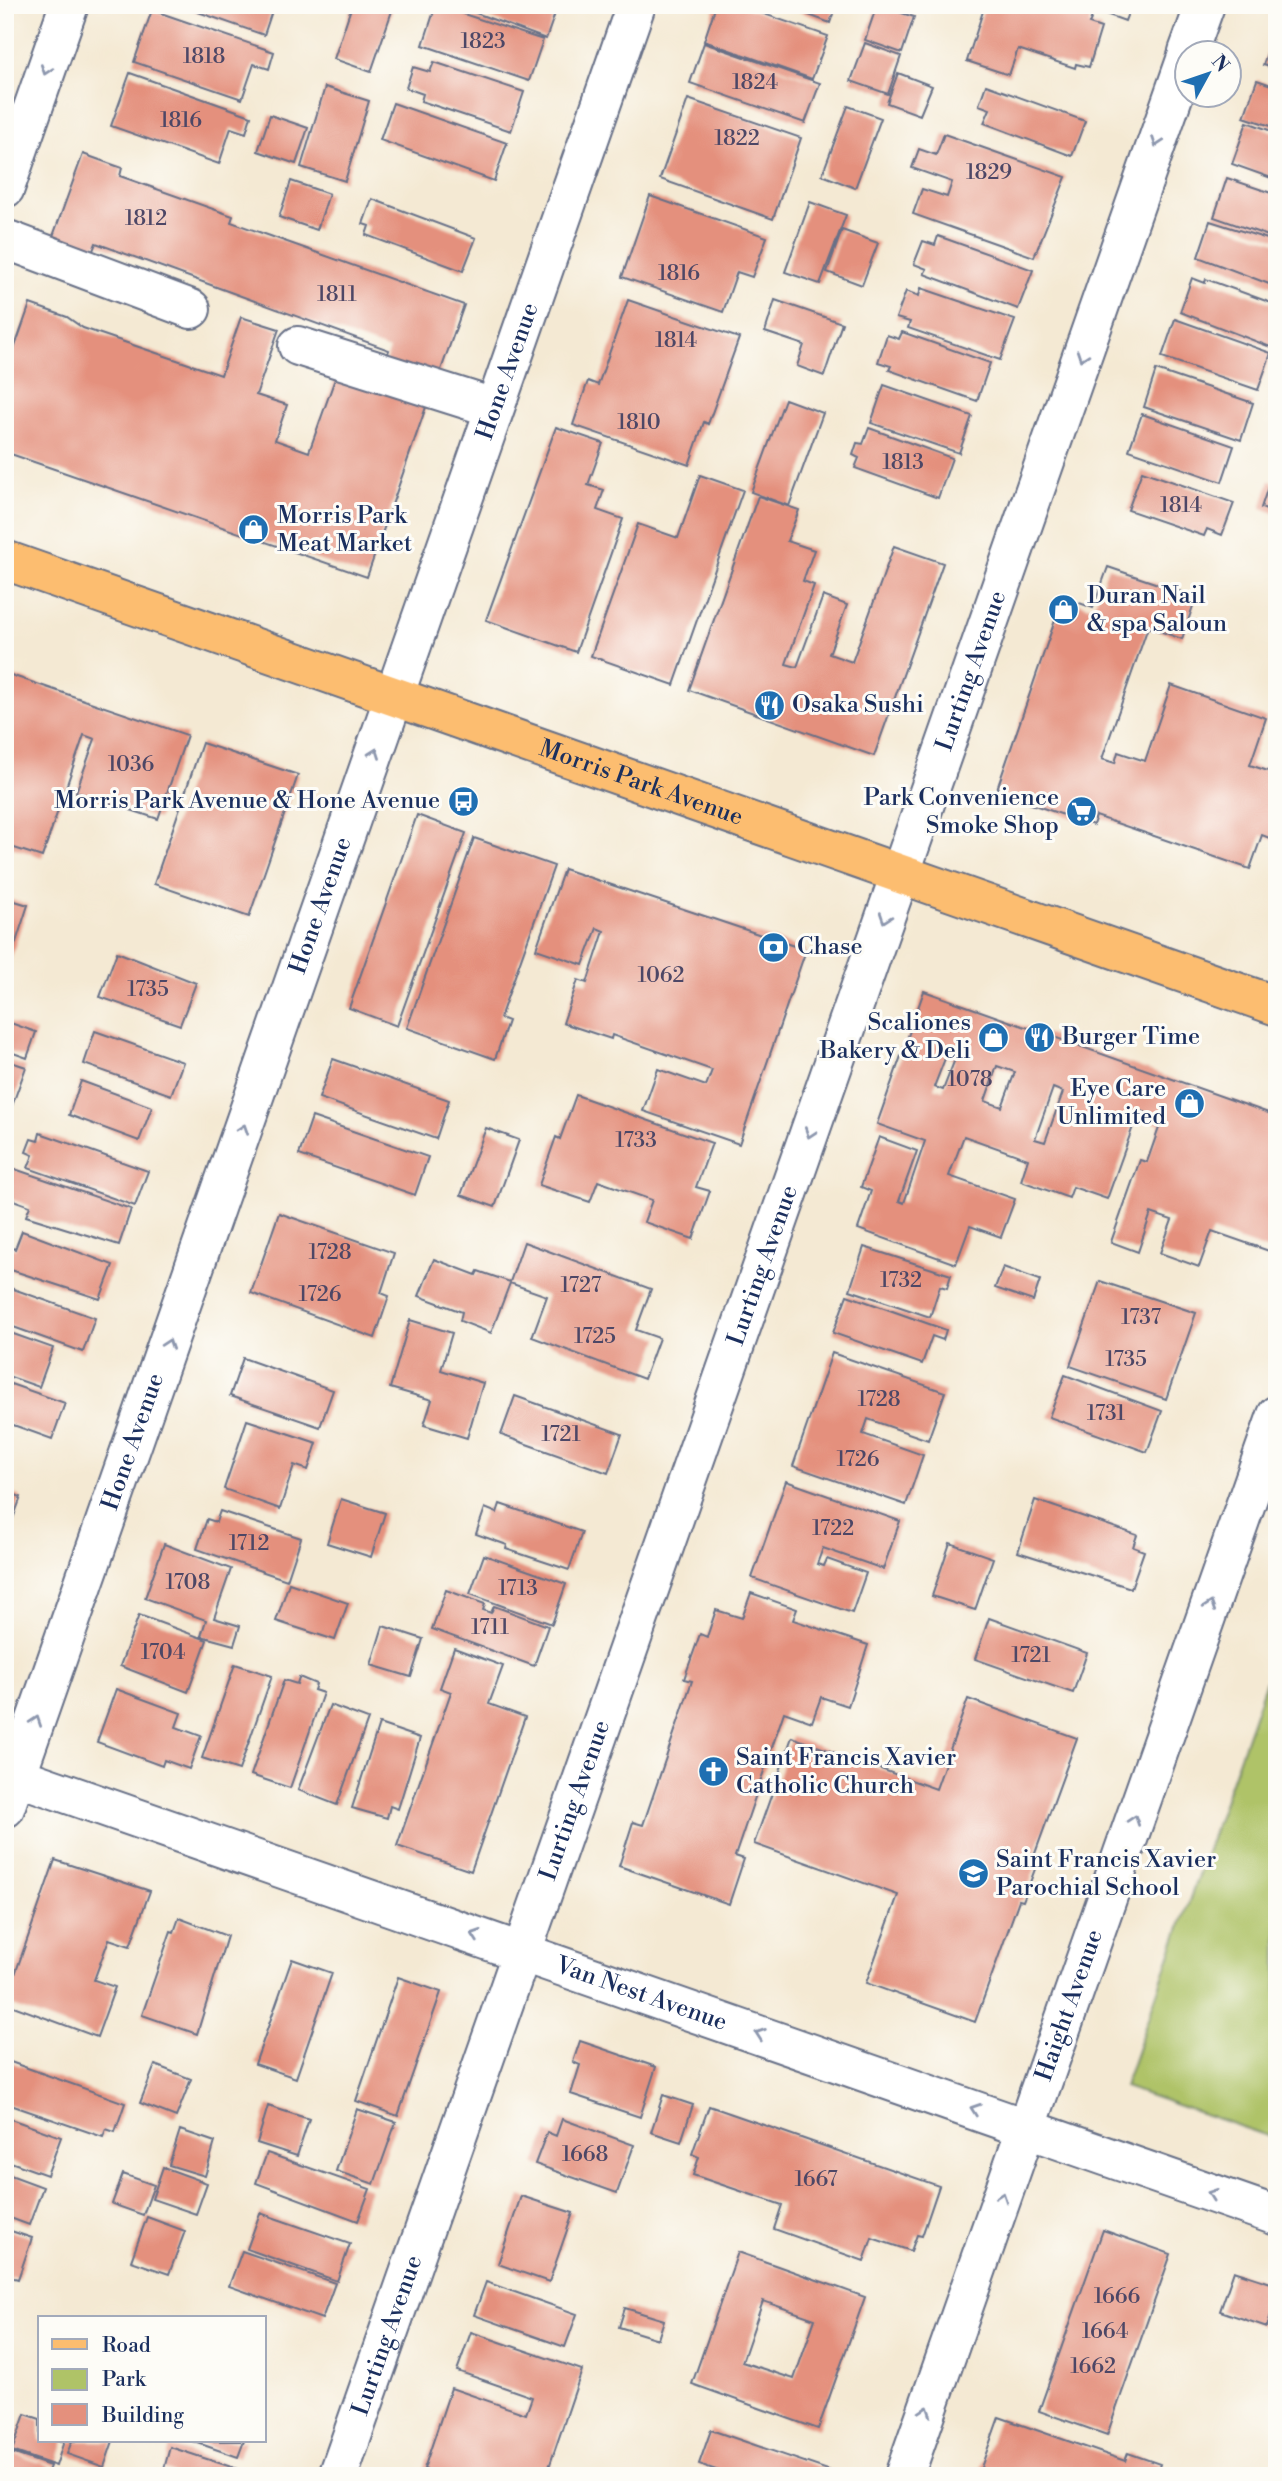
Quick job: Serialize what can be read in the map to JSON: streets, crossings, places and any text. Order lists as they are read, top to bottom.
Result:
{
  "streets": {
    "main road": ["Morris Park Avenue"],
    "street": [
      "Hone Avenue",
      "Lurting Avenue",
      "Van Nest Avenue",
      "Haight Avenue"
    ]
  },
  "crossings": [
    ["Hone Avenue", "Morris Park Avenue"],
    ["Hone Avenue", "Van Nest Avenue"],
    ["Lurting Avenue", "Morris Park Avenue"],
    ["Lurting Avenue", "Van Nest Avenue"],
    ["Van Nest Avenue", "Haight Avenue"]
  ],
  "one_way": [
    "Hone Avenue",
    "Lurting Avenue",
    "Van Nest Avenue",
    "Haight Avenue"
  ],
  "places": {
    "shop": [
      "Morris Park Meat Market",
      "Duran Nail & spa Saloun",
      "Scaliones Bakery & Deli",
      "Eye Care Unlimited"
    ],
    "restaurant": ["Osaka Sushi", "Burger Time"],
    "bus stop": ["Morris Park Avenue & Hone Avenue"],
    "supermarket": ["Park Convenience Smoke Shop"],
    "bank": ["Chase"],
    "church": ["Saint Francis Xavier Catholic Church"],
    "school or university": ["Saint Francis Xavier Parochial School"]
  },
  "house_numbers": [
    "1823",
    "1818",
    "1824",
    "1816",
    "1822",
    "1829",
    "1812",
    "1816",
    "1811",
    "1814",
    "1810",
    "1813",
    "1814",
    "1036",
    "1062",
    "1735",
    "1078",
    "1733",
    "1728",
    "1732",
    "1727",
    "1726",
    "1737",
    "1725",
    "1735",
    "1728",
    "1731",
    "1721",
    "1726",
    "1722",
    "1712",
    "1708",
    "1713",
    "1711",
    "1704",
    "1721",
    "1668",
    "1667",
    "1666",
    "1664",
    "1662"
  ],
  "legend": ["Road", "Park", "Building"],
  "north": "top right"
}
